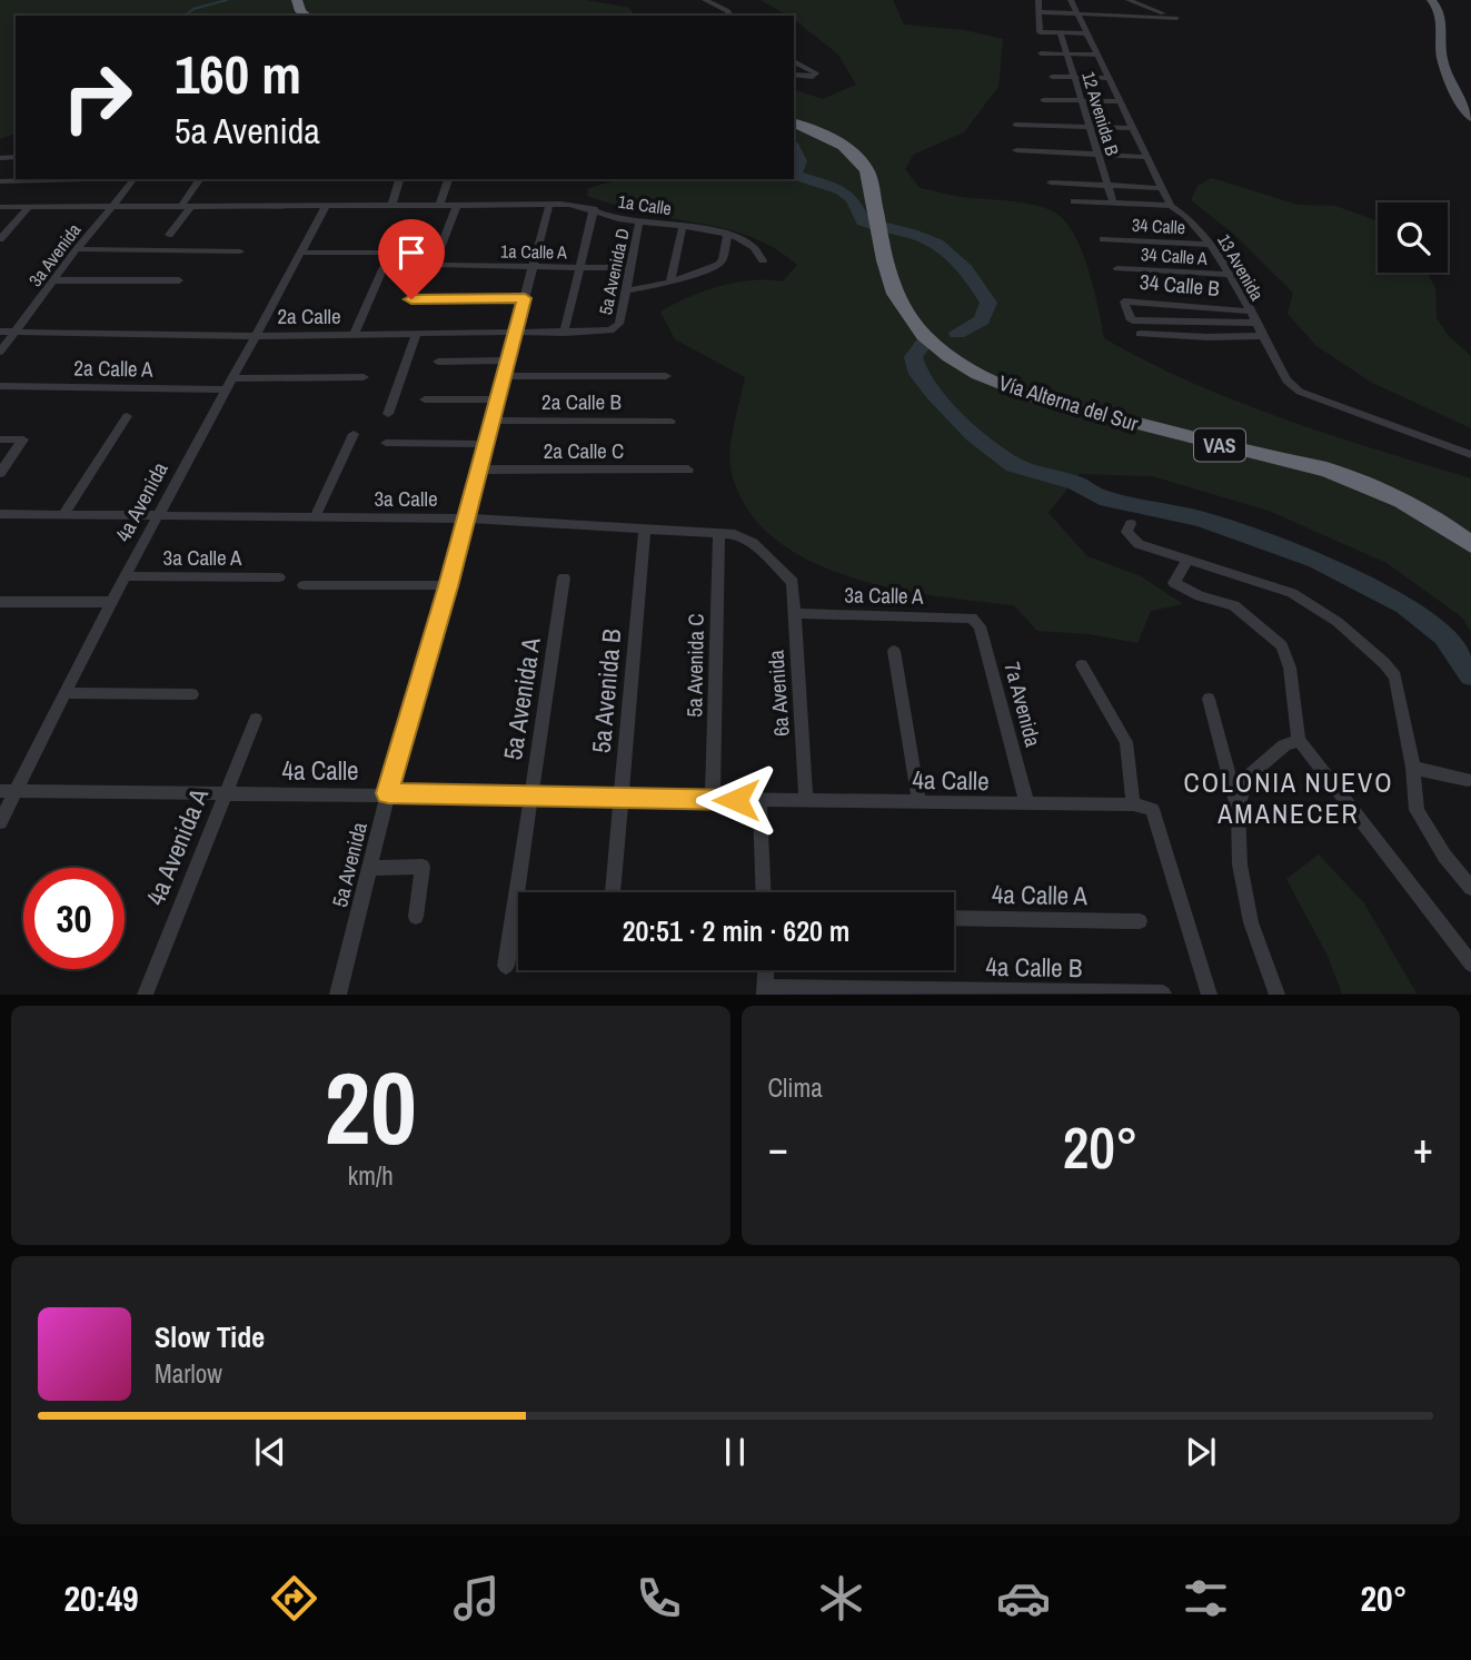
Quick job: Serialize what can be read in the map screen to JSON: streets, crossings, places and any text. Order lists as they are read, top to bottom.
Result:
{
  "streets": {
    "highway": ["Vía Alterna del Sur", "VAS"],
    "street": [
      "12 Avenida B",
      "1a Calle",
      "34 Calle",
      "1a Calle A",
      "3a Avenida",
      "34 Calle A",
      "13 Avenida",
      "5a Avenida D",
      "34 Calle B",
      "2a Calle",
      "2a Calle A",
      "2a Calle B",
      "2a Calle C",
      "3a Calle",
      "4a Avenida",
      "3a Calle A",
      "5a Avenida C",
      "5a Avenida B",
      "6a Avenida",
      "5a Avenida A",
      "7a Avenida",
      "4a Calle",
      "4a Avenida A",
      "5a Avenida",
      "4a Calle A",
      "4a Calle B"
    ]
  },
  "crossings": [
    ["1a Calle", "1a Calle A"],
    ["1a Calle", "3a Avenida"],
    ["1a Calle", "5a Avenida D"],
    ["1a Calle", "4a Avenida"],
    ["1a Calle", "5a Avenida"],
    ["34 Calle", "13 Avenida"],
    ["1a Calle A", "5a Avenida D"],
    ["1a Calle A", "5a Avenida"],
    ["3a Avenida", "2a Calle"],
    ["34 Calle A", "13 Avenida"],
    ["13 Avenida", "34 Calle B"],
    ["5a Avenida D", "2a Calle"],
    ["2a Calle", "4a Avenida"],
    ["2a Calle", "5a Avenida"],
    ["2a Calle A", "4a Avenida"],
    ["2a Calle B", "5a Avenida"],
    ["2a Calle C", "5a Avenida"],
    ["3a Calle", "4a Avenida"],
    ["3a Calle", "5a Avenida C"],
    ["3a Calle", "5a Avenida B"],
    ["3a Calle", "6a Avenida"],
    ["3a Calle", "5a Avenida"],
    ["4a Avenida", "3a Calle A"],
    ["4a Avenida", "4a Calle"],
    ["3a Calle A", "6a Avenida"],
    ["3a Calle A", "7a Avenida"],
    ["5a Avenida C", "4a Calle"],
    ["5a Avenida B", "4a Calle"],
    ["6a Avenida", "4a Calle"],
    ["5a Avenida A", "4a Calle"],
    ["7a Avenida", "4a Calle"],
    ["4a Calle", "4a Avenida A"],
    ["4a Calle", "5a Avenida"]
  ],
  "districts": ["COLONIA NUEVO AMANECER"],
  "page": {
    "turn": ["160 m", "5a Avenida"],
    "limit": "30",
    "trip": "20:51 · 2 min · 620 m",
    "tile": [
      ["20", "km/h"],
      "Clima"
    ],
    "heat": ["−", "20°", "+"],
    "song": ["Slow Tide", "Marlow"],
    "tabs": ["20:49", "20°"]
  }
}
